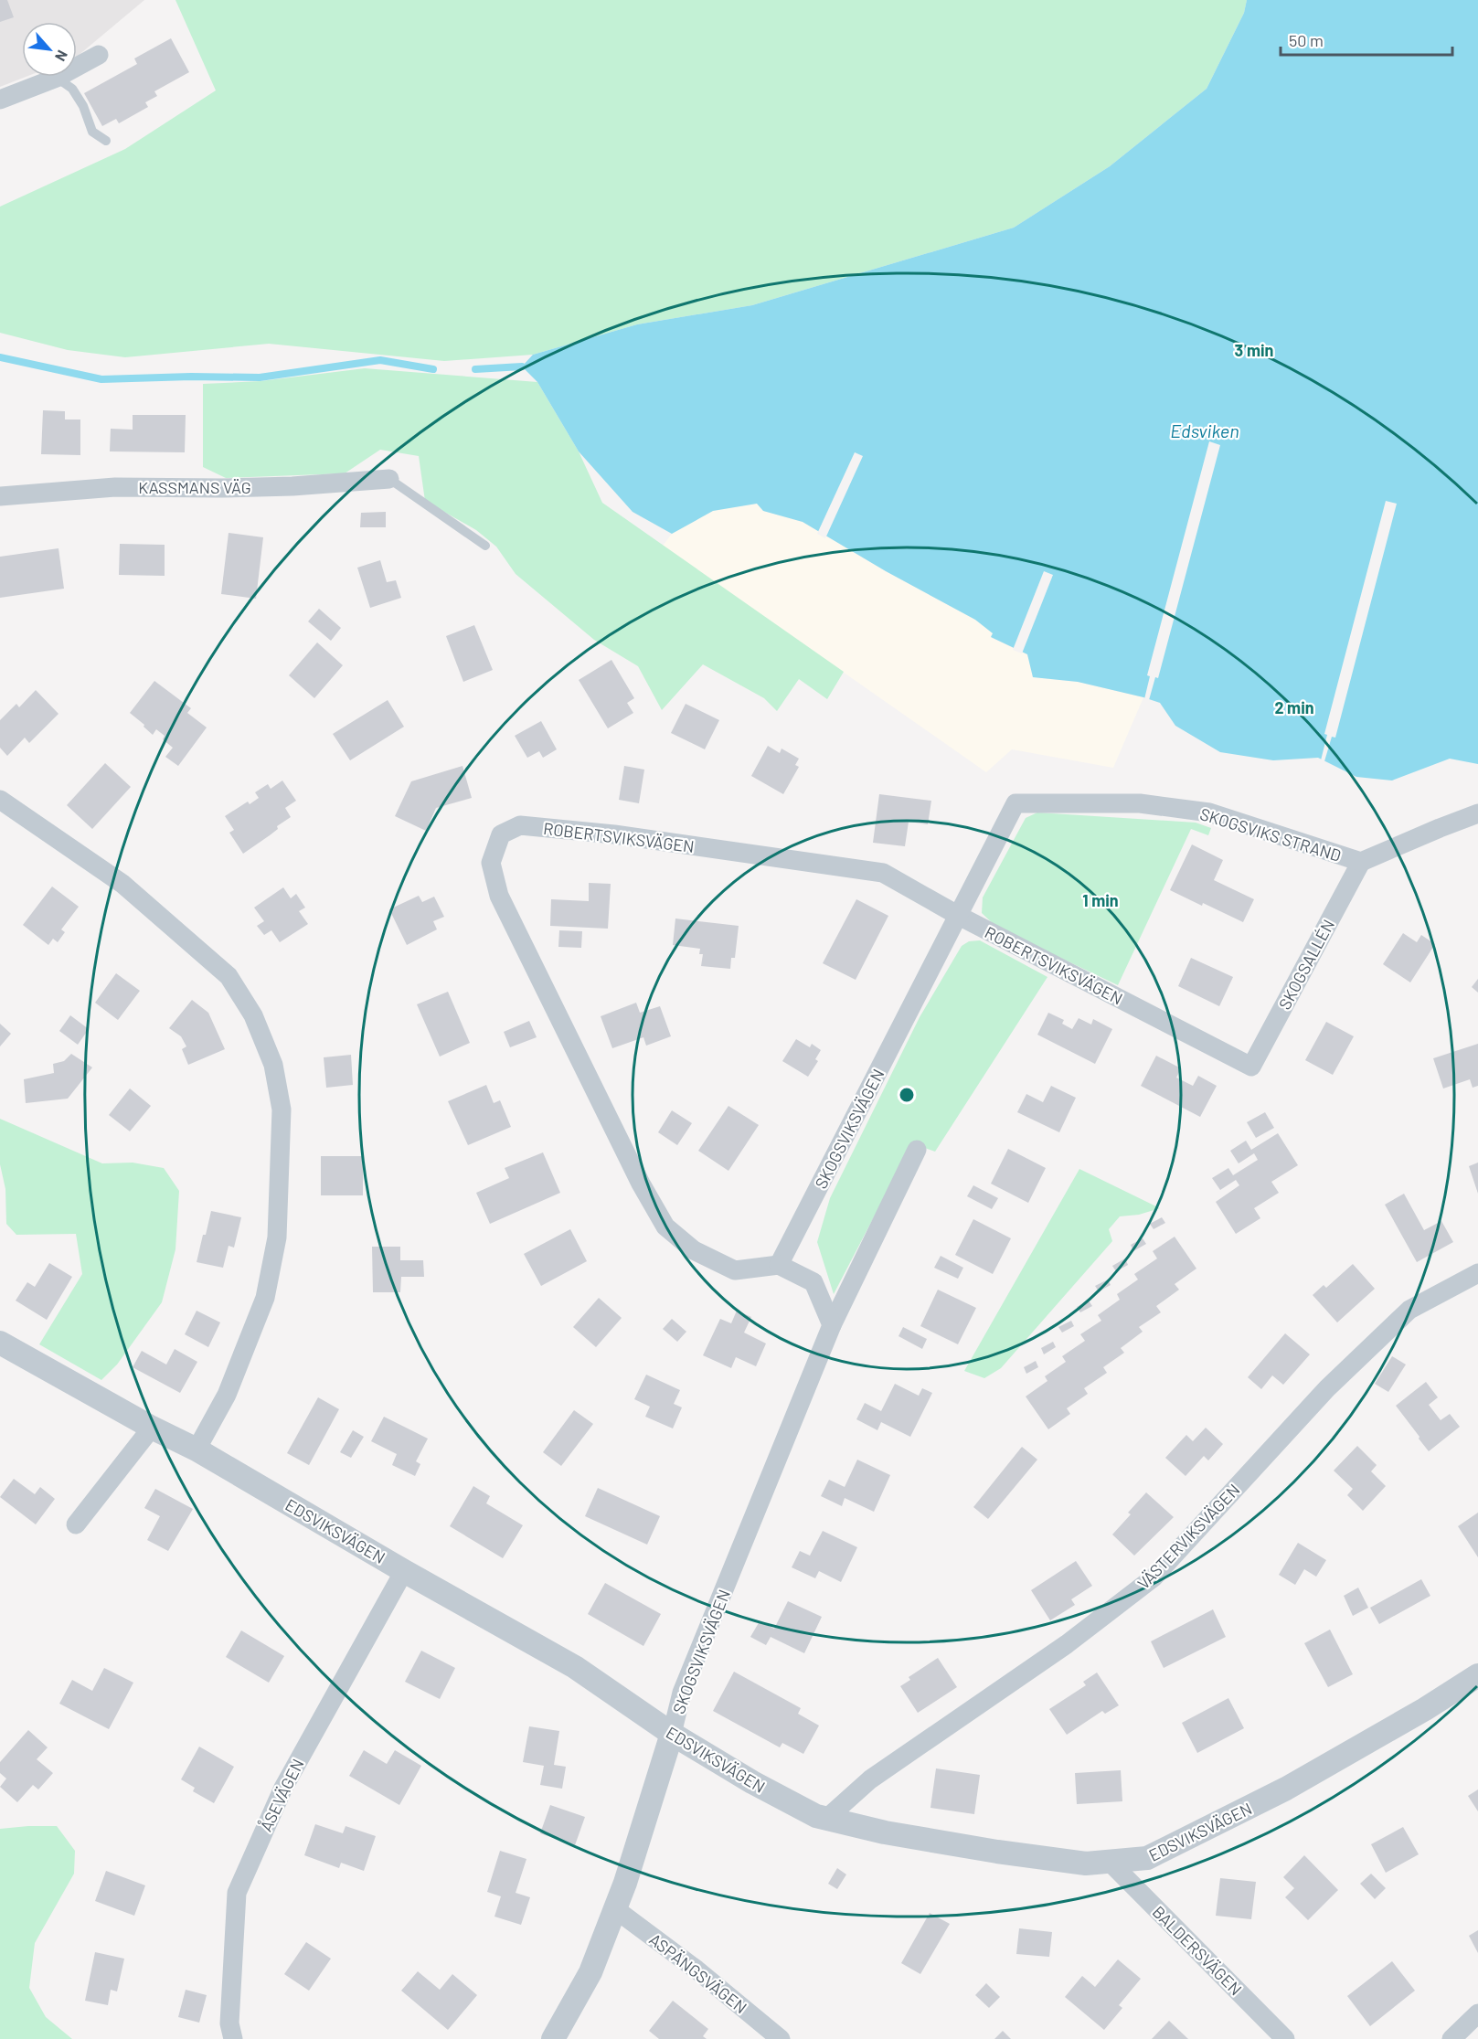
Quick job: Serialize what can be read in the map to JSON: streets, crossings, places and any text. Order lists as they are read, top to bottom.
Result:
{
  "streets": {
    "street": [
      "KASSMANS VÄG",
      "SKOGSVIKS STRAND",
      "ROBERTSVIKSVÄGEN",
      "SKOGSALLÉN",
      "SKOGSVIKSVÄGEN",
      "EDSVIKSVÄGEN",
      "VÄSTERVIKSVÄGEN",
      "ÅSEVÄGEN",
      "BALDERSVÄGEN",
      "ASPÄNGSVÄGEN"
    ]
  },
  "crossings": [
    ["SKOGSVIKS STRAND", "ROBERTSVIKSVÄGEN"],
    ["SKOGSVIKS STRAND", "SKOGSALLÉN"],
    ["SKOGSVIKS STRAND", "SKOGSVIKSVÄGEN"],
    ["ROBERTSVIKSVÄGEN", "SKOGSALLÉN"],
    ["ROBERTSVIKSVÄGEN", "SKOGSVIKSVÄGEN"],
    ["SKOGSVIKSVÄGEN", "EDSVIKSVÄGEN"],
    ["SKOGSVIKSVÄGEN", "ASPÄNGSVÄGEN"],
    ["EDSVIKSVÄGEN", "VÄSTERVIKSVÄGEN"],
    ["EDSVIKSVÄGEN", "ÅSEVÄGEN"],
    ["EDSVIKSVÄGEN", "BALDERSVÄGEN"]
  ],
  "water": ["Edsviken"],
  "scale_bar": "50 m",
  "north": "bottom right",
  "rings": ["3 min", "2 min", "1 min"]
}
